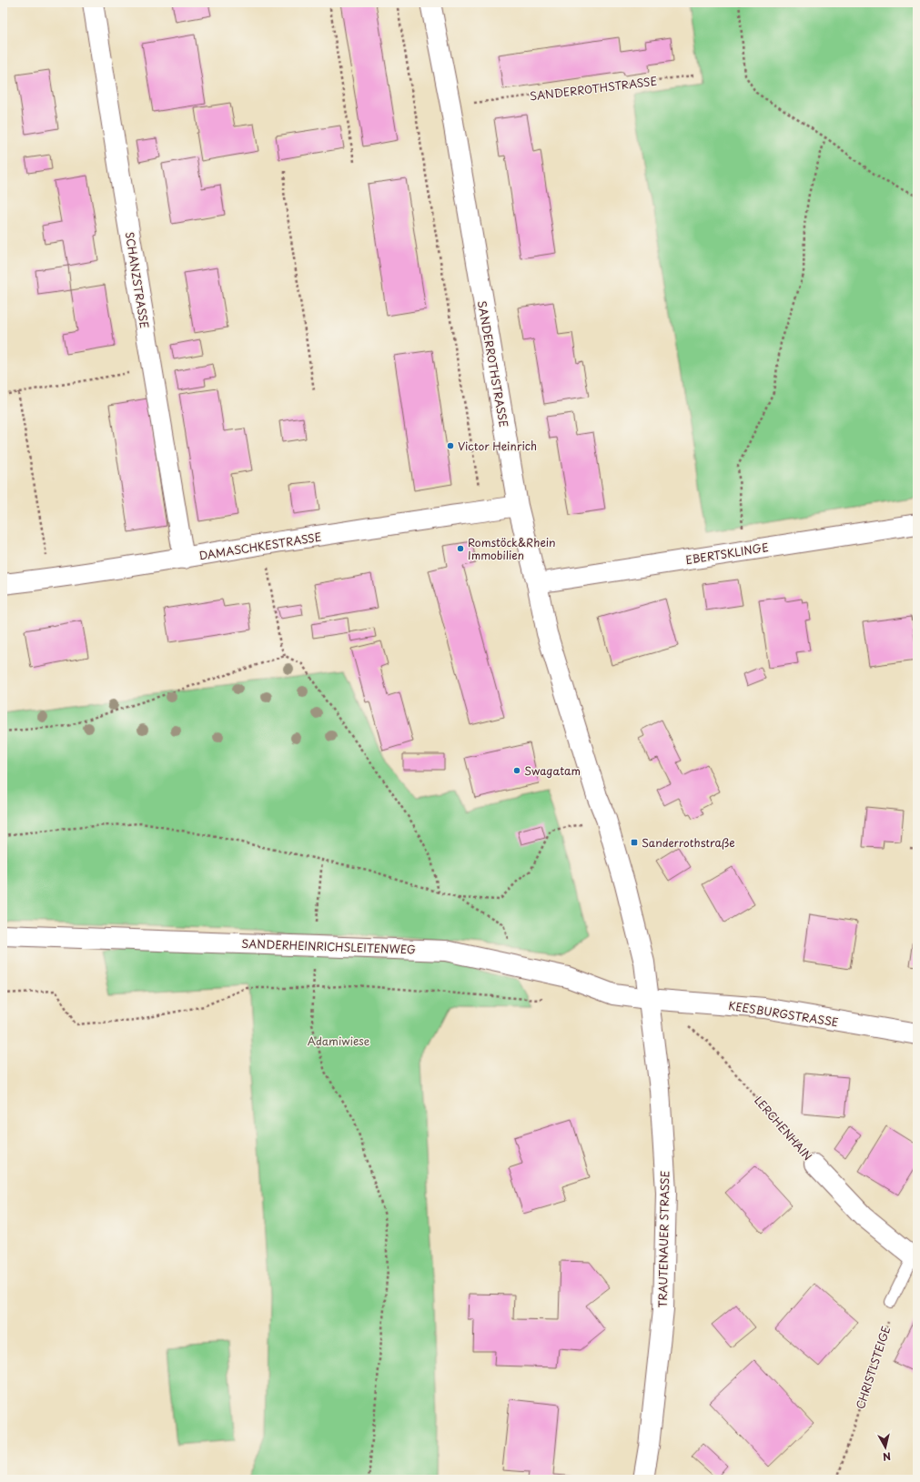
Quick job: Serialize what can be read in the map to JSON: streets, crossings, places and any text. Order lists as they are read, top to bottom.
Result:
{
  "streets": {
    "street": [
      "SANDERROTHSTRASSE",
      "SCHANZSTRASSE",
      "DAMASCHKESTRASSE",
      "EBERTSKLINGE",
      "SANDERHEINRICHSLEITENWEG",
      "KEESBURGSTRASSE",
      "LERCHENHAIN",
      "TRAUTENAUER STRASSE"
    ],
    "path": ["CHRISTLSTEIGE"]
  },
  "crossings": [
    ["SANDERROTHSTRASSE", "DAMASCHKESTRASSE"],
    ["SANDERROTHSTRASSE", "EBERTSKLINGE"],
    ["SANDERROTHSTRASSE", "SANDERHEINRICHSLEITENWEG"],
    ["SANDERROTHSTRASSE", "KEESBURGSTRASSE"],
    ["SANDERROTHSTRASSE", "TRAUTENAUER STRASSE"],
    ["SCHANZSTRASSE", "DAMASCHKESTRASSE"],
    ["SANDERHEINRICHSLEITENWEG", "KEESBURGSTRASSE"],
    ["SANDERHEINRICHSLEITENWEG", "TRAUTENAUER STRASSE"],
    ["KEESBURGSTRASSE", "TRAUTENAUER STRASSE"]
  ],
  "parks": ["Adamiwiese"],
  "places": {
    "other": ["Victor Heinrich", "Romstöck&Rhein Immobilien", "Swagatam"],
    "transit": ["Sanderrothstraße"]
  },
  "north": "bottom"
}
